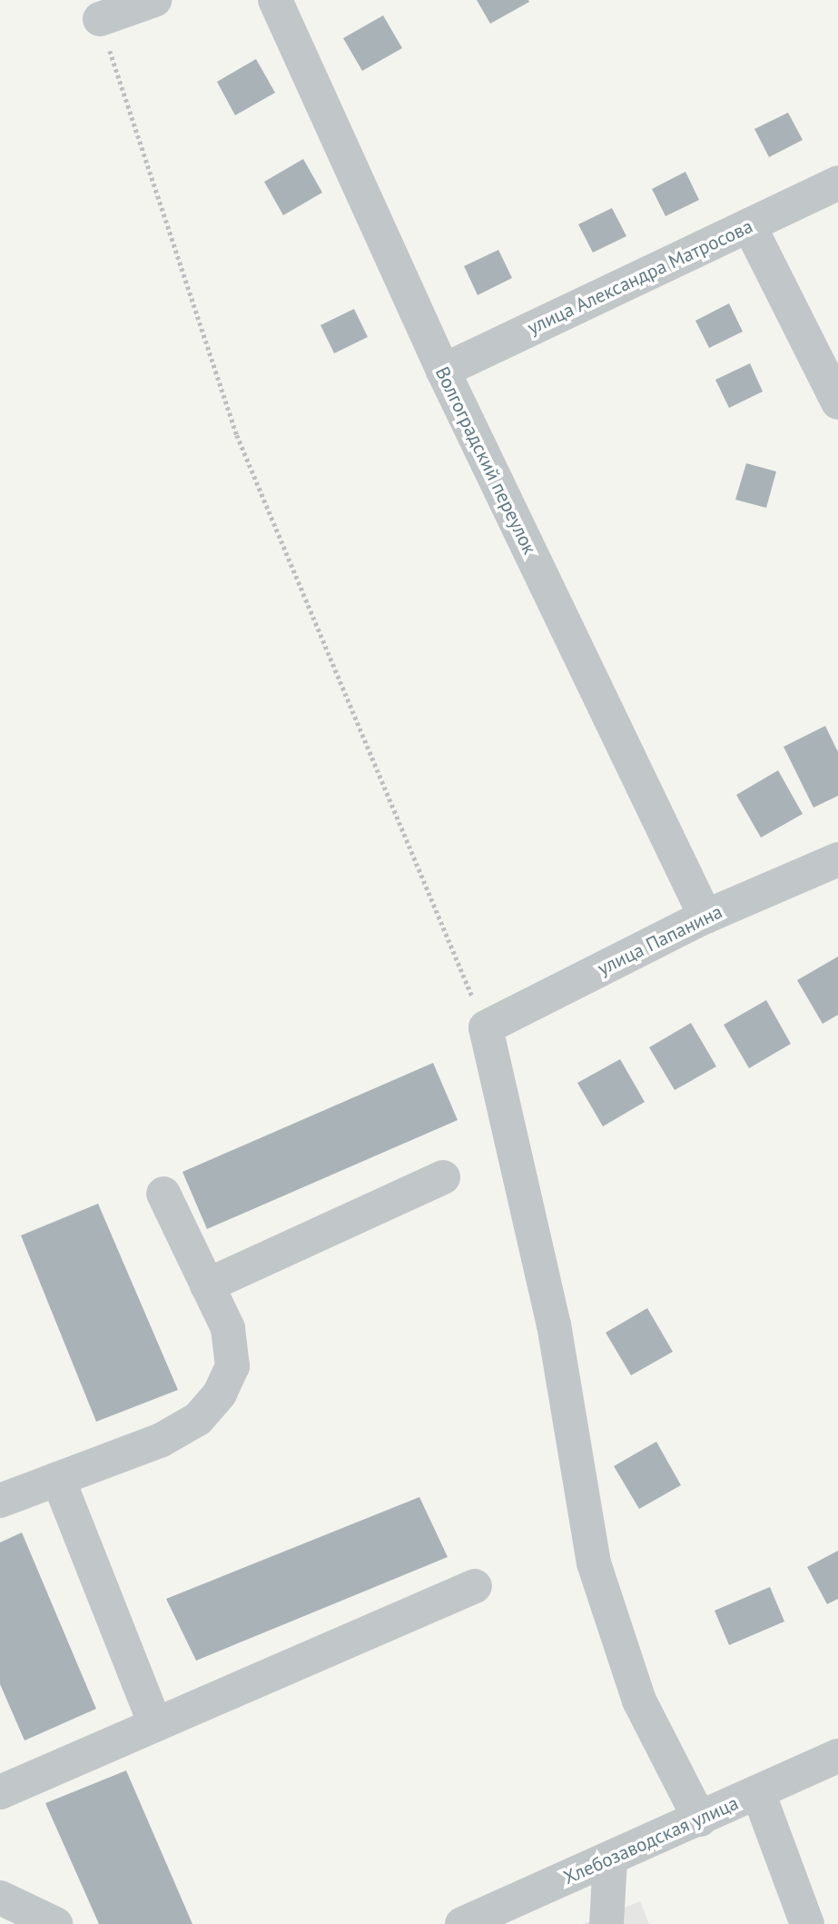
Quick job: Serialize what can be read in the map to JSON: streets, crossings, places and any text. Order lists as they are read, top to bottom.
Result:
{
  "streets": {
    "street": [
      "улица Александра Матросова",
      "Волгоградский переулок",
      "улица Папанина",
      "Хлебозаводская улица"
    ]
  },
  "crossings": [
    ["улица Александра Матросова", "Волгоградский переулок"],
    ["Волгоградский переулок", "улица Папанина"]
  ]
}
